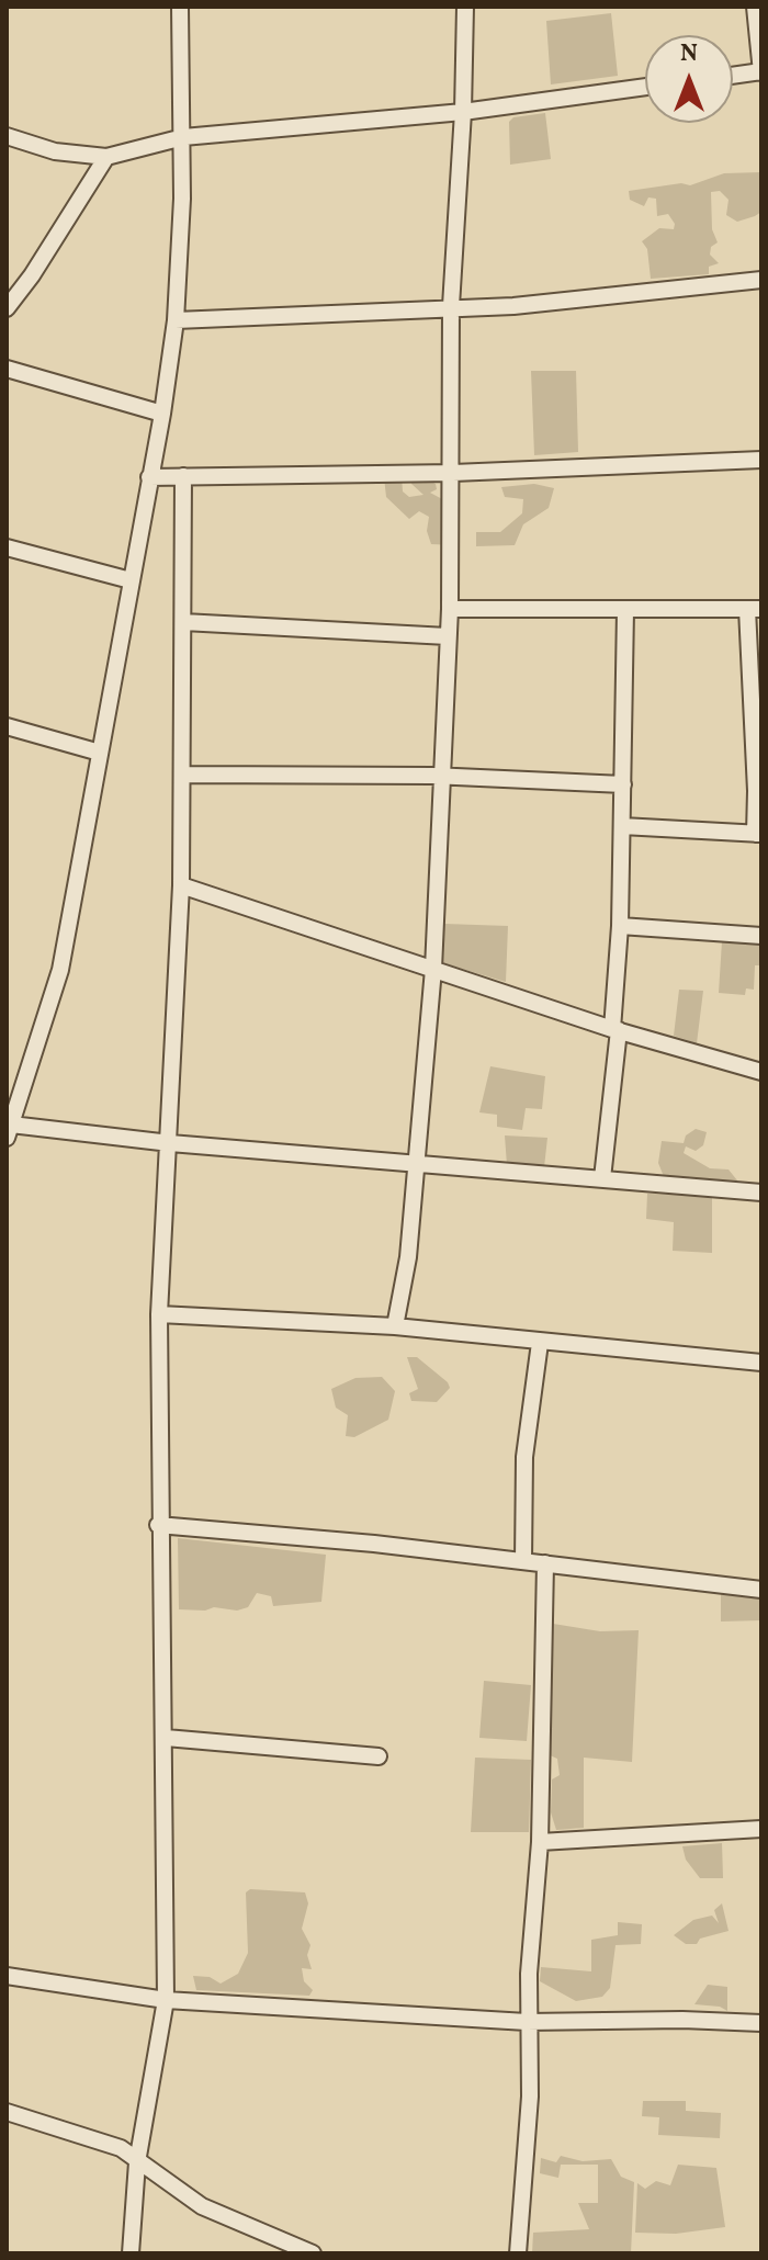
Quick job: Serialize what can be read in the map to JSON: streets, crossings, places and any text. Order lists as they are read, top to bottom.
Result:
{
  "north": "top"
}
